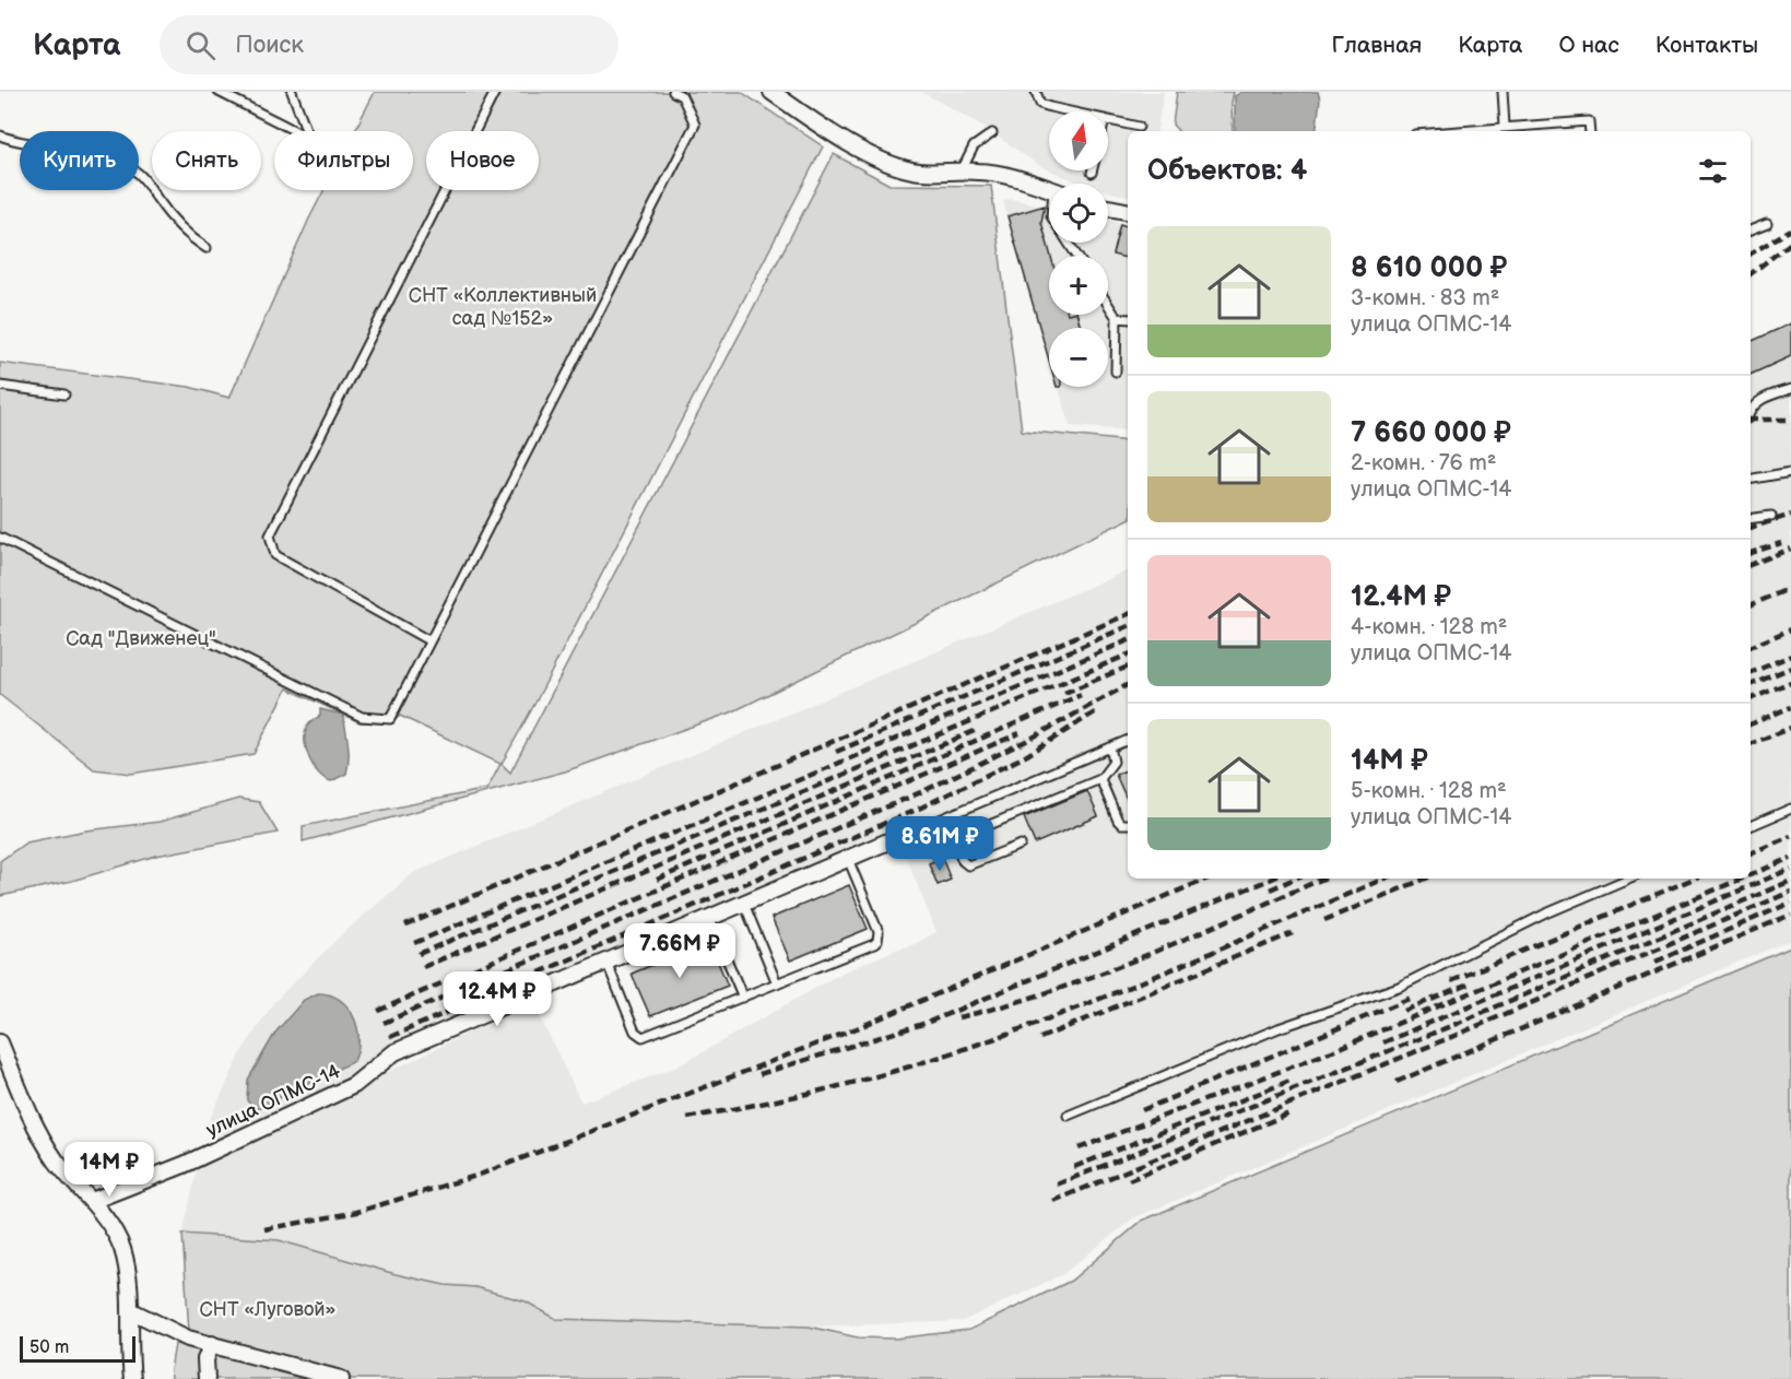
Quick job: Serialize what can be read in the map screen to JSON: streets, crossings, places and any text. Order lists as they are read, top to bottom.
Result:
{
  "streets": {
    "street": ["улица ОПМС-14"]
  },
  "parks": ["СНТ «Коллективный сад №152»", "Сад \"Движенец\"", "СНТ «Луговой»"],
  "scale_bar": "50 m",
  "north": "top",
  "page": {
    "header": "Карта",
    "search": "Поиск",
    "nav": [
      "Главная",
      "Карта",
      "О нас",
      "Контакты"
    ],
    "map_buttons": ["+", "−"],
    "chip": [
      "Купить",
      "Снять",
      "Фильтры",
      "Новое"
    ],
    "heading": "Объектов: 4",
    "list": [
      {
        "name": "8 610 000 ₽",
        "note": "3-комн. · 83 m² · улица ОПМС-14"
      },
      {
        "name": "7 660 000 ₽",
        "note": "2-комн. · 76 m² · улица ОПМС-14"
      },
      {
        "name": "12.4M ₽",
        "note": "4-комн. · 128 m² · улица ОПМС-14"
      },
      {
        "name": "14M ₽",
        "note": "5-комн. · 128 m² · улица ОПМС-14"
      }
    ],
    "price": [
      "8.61M ₽",
      "7.66M ₽",
      "12.4M ₽",
      "14M ₽"
    ],
    "scale": "50 m"
  }
}
